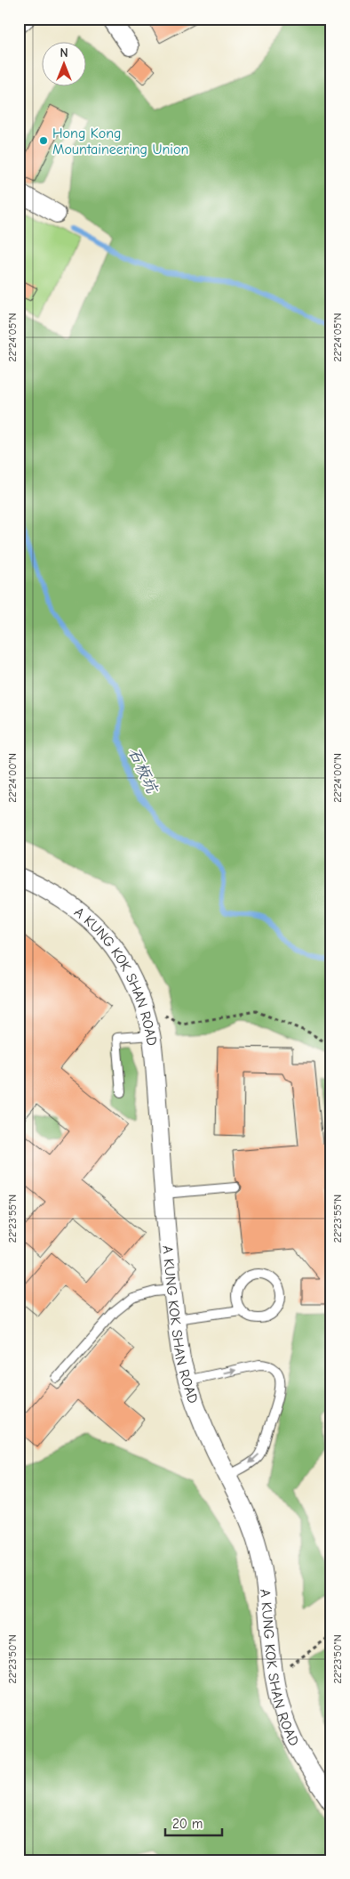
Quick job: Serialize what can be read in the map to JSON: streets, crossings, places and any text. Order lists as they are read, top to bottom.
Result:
{
  "streets": {
    "street": ["A KUNG KOK SHAN ROAD"]
  },
  "water": ["石板坑"],
  "places": ["Hong Kong Mountaineering Union"],
  "scale_bar": "20 m",
  "north": "top",
  "coordinates": [
    "22°24'05\"N",
    "22°24'00\"N",
    "22°23'55\"N",
    "22°23'50\"N"
  ]
}
